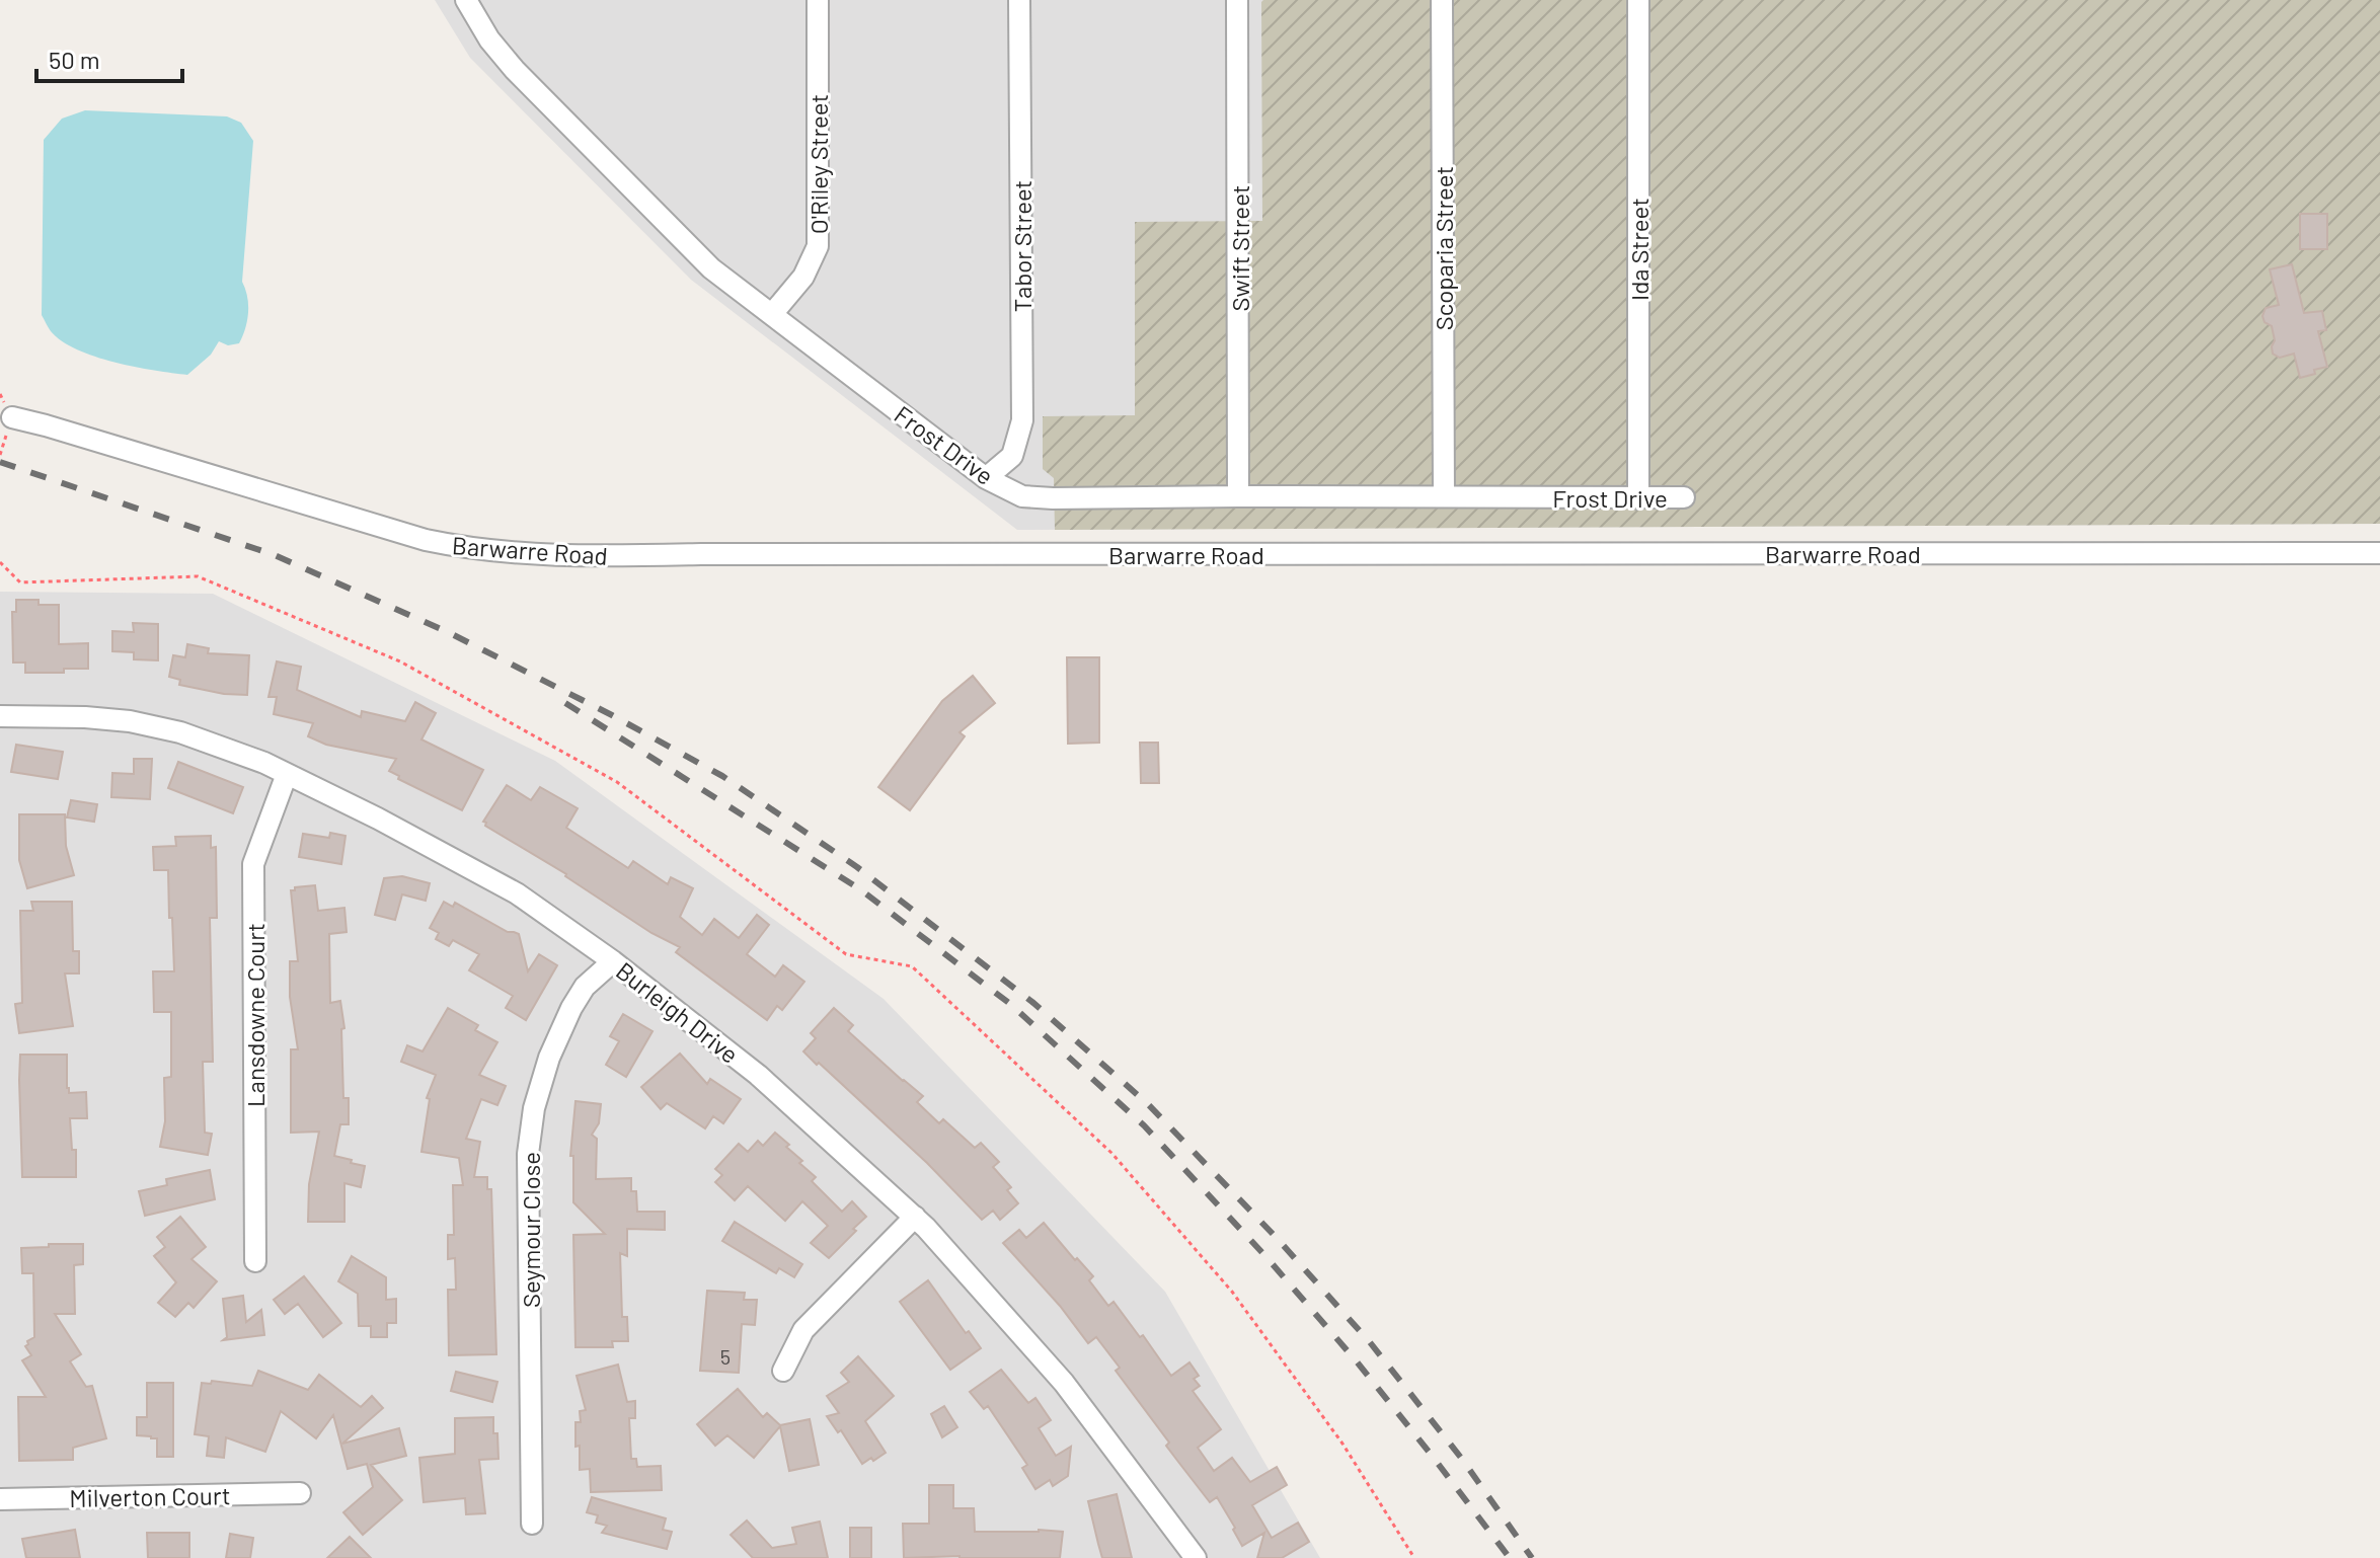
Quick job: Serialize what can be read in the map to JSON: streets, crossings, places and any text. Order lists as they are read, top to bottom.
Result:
{
  "streets": {
    "street": [
      "O'Riley Street",
      "Tabor Street",
      "Swift Street",
      "Scoparia Street",
      "Ida Street",
      "Frost Drive",
      "Barwarre Road",
      "Burleigh Drive",
      "Lansdowne Court",
      "Seymour Close",
      "Milverton Court"
    ]
  },
  "crossings": [
    ["O'Riley Street", "Frost Drive"],
    ["Tabor Street", "Frost Drive"],
    ["Swift Street", "Frost Drive"],
    ["Scoparia Street", "Frost Drive"],
    ["Ida Street", "Frost Drive"],
    ["Burleigh Drive", "Lansdowne Court"],
    ["Burleigh Drive", "Seymour Close"]
  ],
  "house_numbers": ["5"],
  "scale_bar": "50 m"
}
